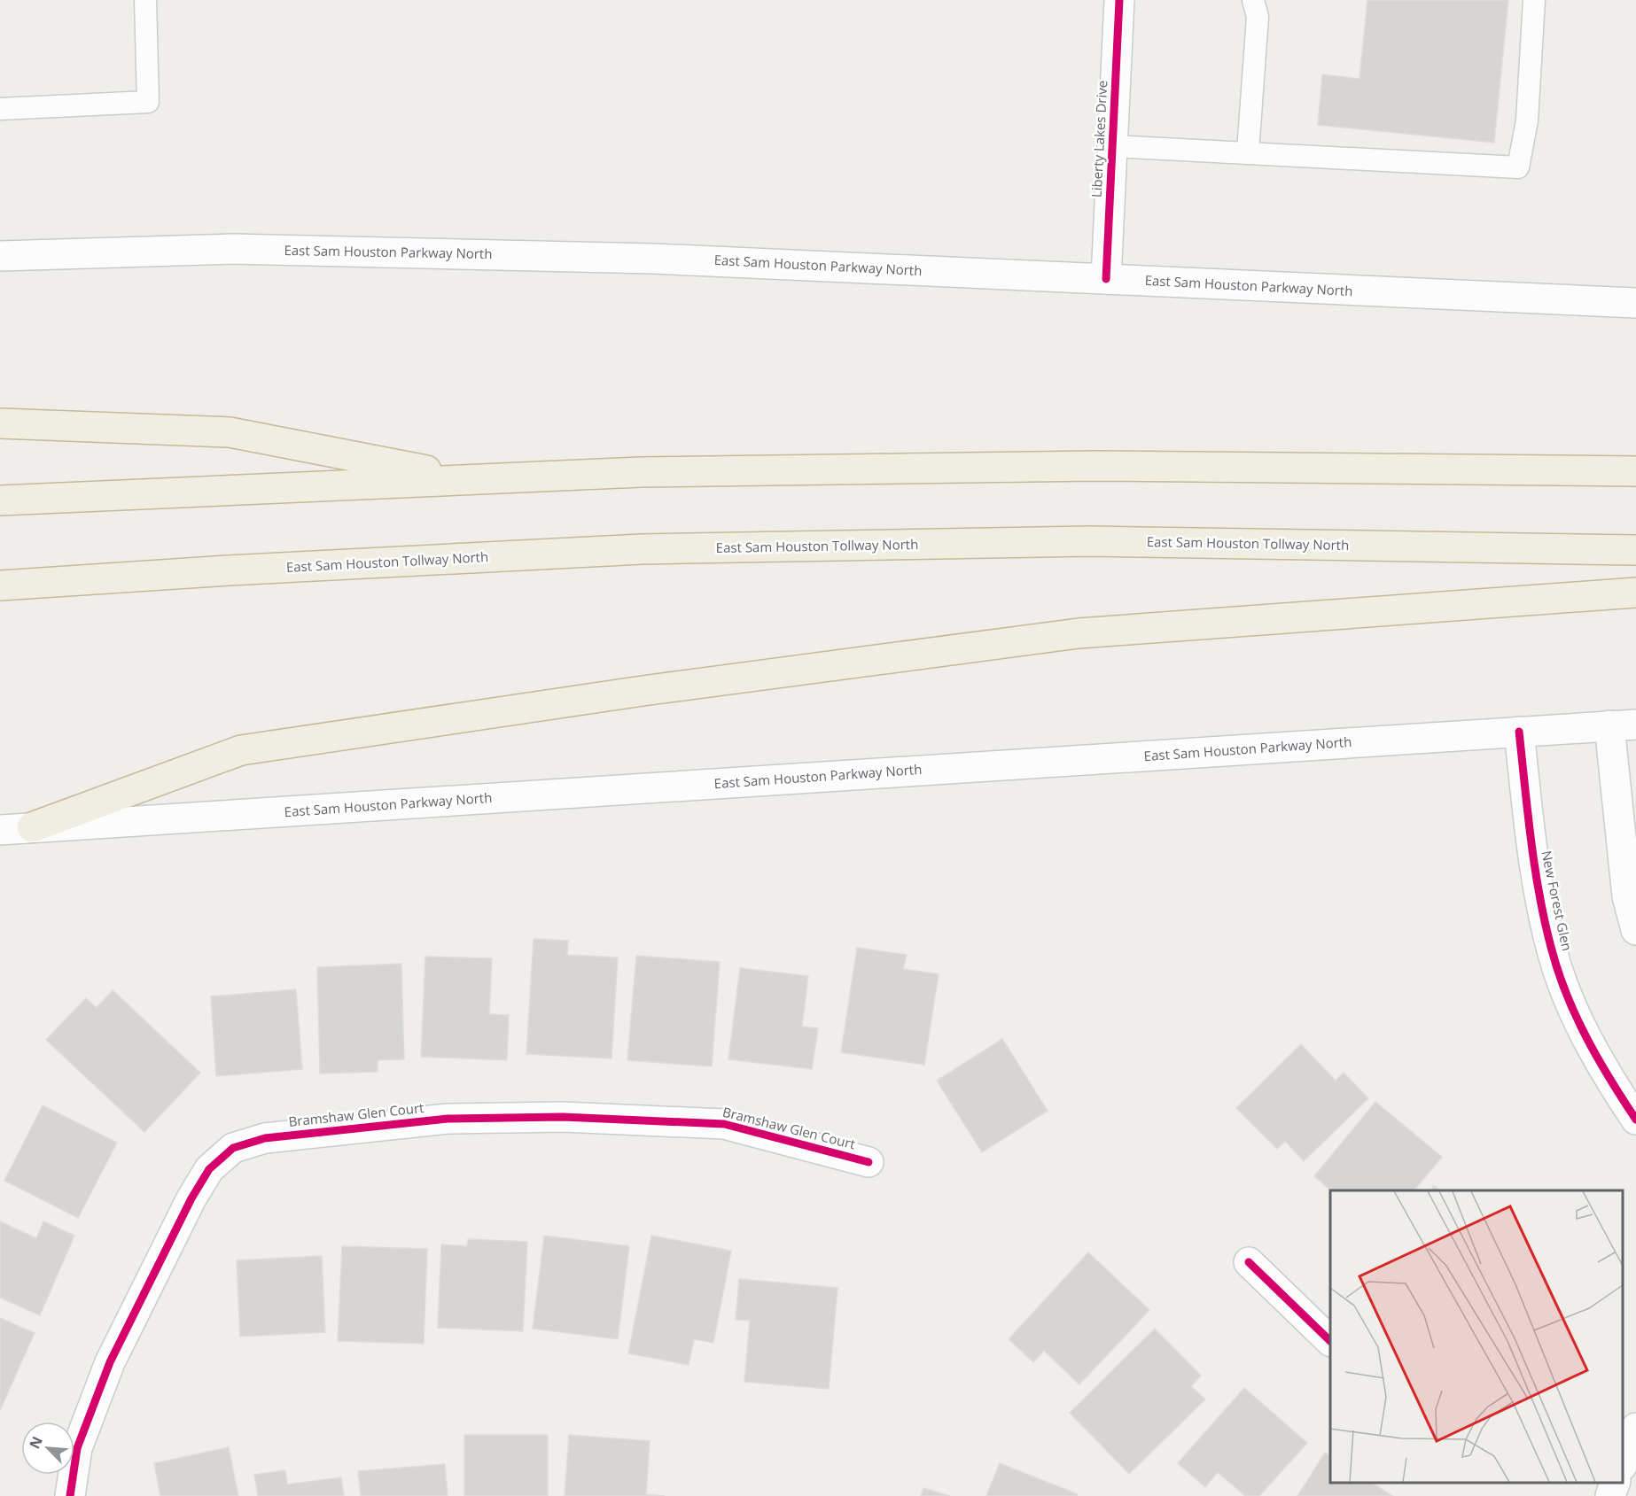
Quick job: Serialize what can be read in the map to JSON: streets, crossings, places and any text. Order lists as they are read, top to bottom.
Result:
{
  "streets": {
    "highway": ["East Sam Houston Tollway North"],
    "main road": [
      "Liberty Lakes Drive",
      "East Sam Houston Parkway North",
      "New Forest Glen",
      "Bramshaw Glen Court"
    ]
  },
  "crossings": [
    ["Liberty Lakes Drive", "East Sam Houston Parkway North"],
    ["East Sam Houston Parkway North", "New Forest Glen"]
  ],
  "north": "top left"
}
